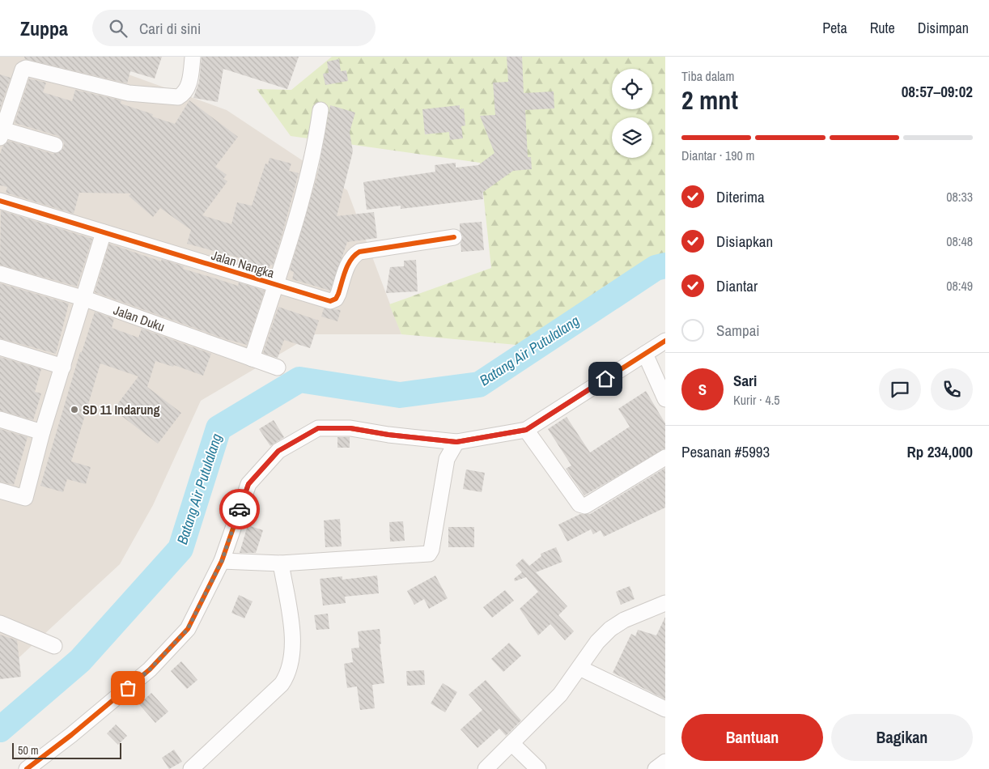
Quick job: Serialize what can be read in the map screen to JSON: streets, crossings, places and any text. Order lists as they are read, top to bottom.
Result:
{
  "streets": {
    "street": ["Jalan Nangka", "Jalan Duku"]
  },
  "water": ["Batang Air Putulalang"],
  "places": ["SD 11 Indarung"],
  "scale_bar": "50 m",
  "page": {
    "header": "Zuppa",
    "search": "Cari di sini",
    "nav": ["Peta", "Rute", "Disimpan"],
    "heading": ["2 mnt", "Tiba dalam", "08:57–09:02"],
    "panel": [
      "Sari",
      "Kurir · 4.5",
      "Pesanan #5993",
      "Rp 234,000"
    ],
    "bar": "Diantar · 190 m",
    "list": [
      ["Diterima", "08:33"],
      ["Disiapkan", "08:48"],
      ["Diantar", "08:49"],
      "Sampai"
    ],
    "round": "S",
    "buttons": ["Bantuan", "Bagikan"],
    "scale": "50 m"
  }
}
